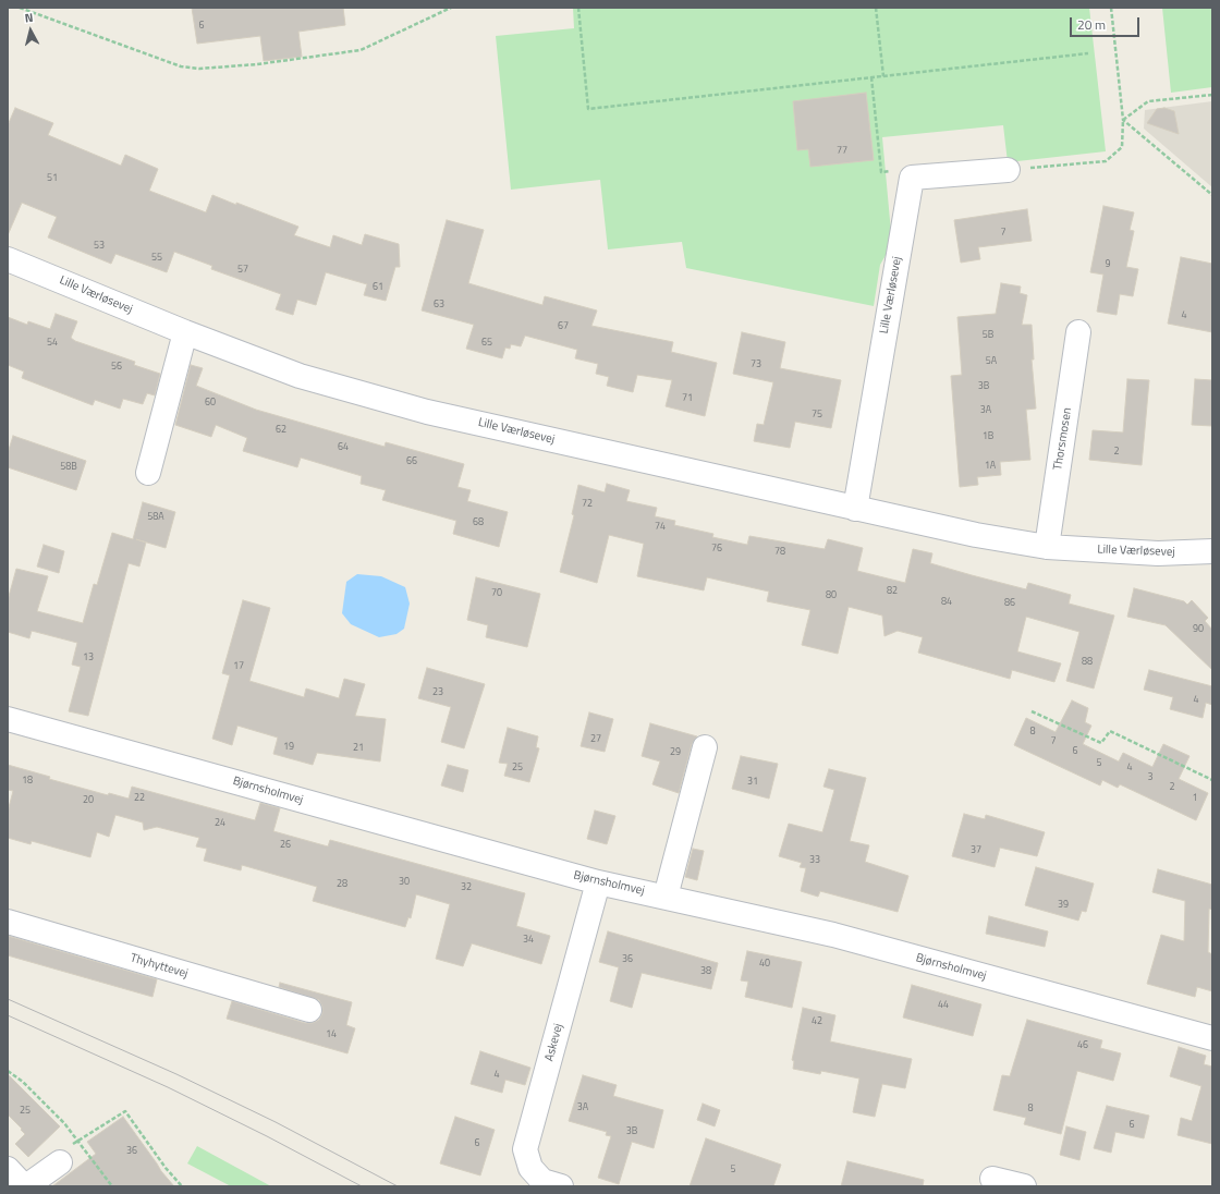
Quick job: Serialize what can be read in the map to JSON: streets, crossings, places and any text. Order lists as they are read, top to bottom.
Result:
{
  "streets": {
    "street": [
      "Lille Værløsevej",
      "Thorsmosen",
      "Bjørnsholmvej",
      "Thyhyttevej",
      "Askevej"
    ]
  },
  "crossings": [
    ["Lille Værløsevej", "Thorsmosen"],
    ["Bjørnsholmvej", "Askevej"]
  ],
  "house_numbers": [
    "6",
    "77",
    "51",
    "7",
    "53",
    "55",
    "9",
    "57",
    "61",
    "63",
    "4",
    "67",
    "5B",
    "54",
    "65",
    "5A",
    "73",
    "56",
    "3B",
    "71",
    "60",
    "3A",
    "75",
    "62",
    "1B",
    "64",
    "2",
    "66",
    "1A",
    "58B",
    "72",
    "58A",
    "68",
    "74",
    "76",
    "78",
    "82",
    "70",
    "80",
    "84",
    "86",
    "90",
    "13",
    "88",
    "17",
    "23",
    "4",
    "8",
    "27",
    "7",
    "19",
    "21",
    "6",
    "29",
    "5",
    "25",
    "4",
    "3",
    "18",
    "31",
    "2",
    "22",
    "1",
    "20",
    "24",
    "26",
    "37",
    "33",
    "30",
    "28",
    "32",
    "39",
    "34",
    "36",
    "40",
    "38",
    "44",
    "42",
    "14",
    "46",
    "4",
    "3A",
    "8",
    "25",
    "6",
    "3B",
    "6",
    "36",
    "5"
  ],
  "scale_bar": "20 m",
  "north": "top"
}
